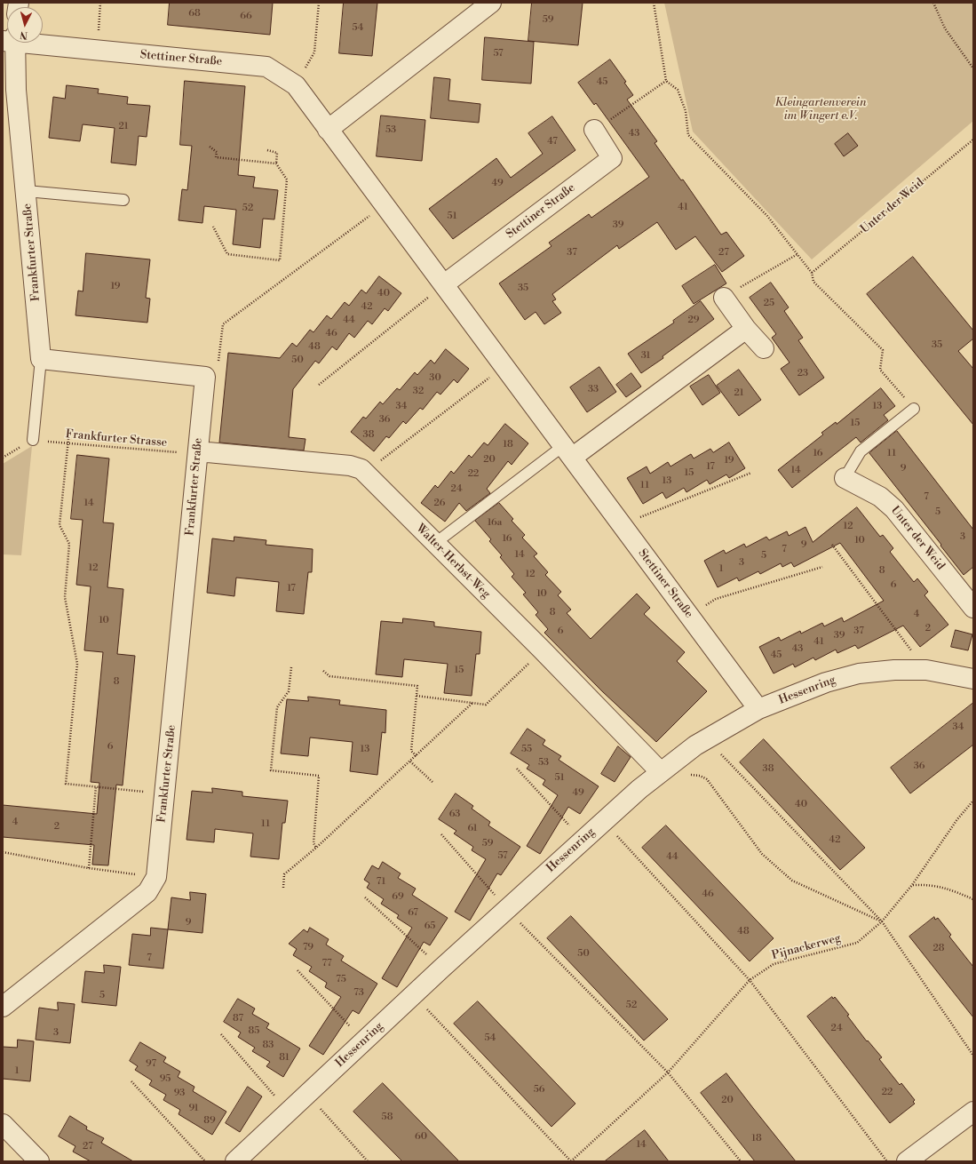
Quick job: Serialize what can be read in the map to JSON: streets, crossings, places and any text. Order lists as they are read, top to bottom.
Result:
{
  "streets": {
    "street": [
      "Stettiner Straße",
      "Unter der Weid",
      "Frankfurter Straße",
      "Walter-Herbst-Weg",
      "Hessenring"
    ],
    "path": ["Frankfurter Strasse", "Pijnackerweg"]
  },
  "crossings": [
    ["Stettiner Straße", "Hessenring"],
    ["Frankfurter Straße", "Frankfurter Strasse"],
    ["Frankfurter Straße", "Walter-Herbst-Weg"],
    ["Frankfurter Strasse", "Walter-Herbst-Weg"],
    ["Walter-Herbst-Weg", "Hessenring"]
  ],
  "parks": ["Kleingartenverein im Wingert e.V."],
  "house_numbers": [
    "68",
    "66",
    "59",
    "54",
    "57",
    "45",
    "21",
    "53",
    "43",
    "47",
    "49",
    "41",
    "52",
    "51",
    "39",
    "37",
    "27",
    "19",
    "35",
    "40",
    "25",
    "42",
    "44",
    "29",
    "46",
    "35",
    "48",
    "31",
    "50",
    "23",
    "30",
    "33",
    "32",
    "21",
    "34",
    "13",
    "36",
    "15",
    "38",
    "18",
    "16",
    "11",
    "20",
    "19",
    "17",
    "9",
    "14",
    "15",
    "22",
    "13",
    "11",
    "24",
    "7",
    "14",
    "26",
    "5",
    "16a",
    "12",
    "3",
    "16",
    "10",
    "9",
    "7",
    "14",
    "5",
    "3",
    "12",
    "1",
    "8",
    "12",
    "6",
    "17",
    "10",
    "8",
    "4",
    "10",
    "2",
    "6",
    "37",
    "39",
    "41",
    "43",
    "45",
    "15",
    "8",
    "34",
    "6",
    "13",
    "55",
    "53",
    "36",
    "38",
    "51",
    "49",
    "40",
    "63",
    "4",
    "11",
    "2",
    "61",
    "42",
    "59",
    "57",
    "44",
    "71",
    "46",
    "69",
    "67",
    "9",
    "65",
    "48",
    "79",
    "28",
    "50",
    "7",
    "77",
    "75",
    "73",
    "5",
    "52",
    "87",
    "24",
    "85",
    "3",
    "54",
    "83",
    "81",
    "97",
    "1",
    "95",
    "56",
    "22",
    "93",
    "20",
    "91",
    "58",
    "89",
    "60",
    "18",
    "14",
    "27"
  ],
  "north": "bottom"
}
